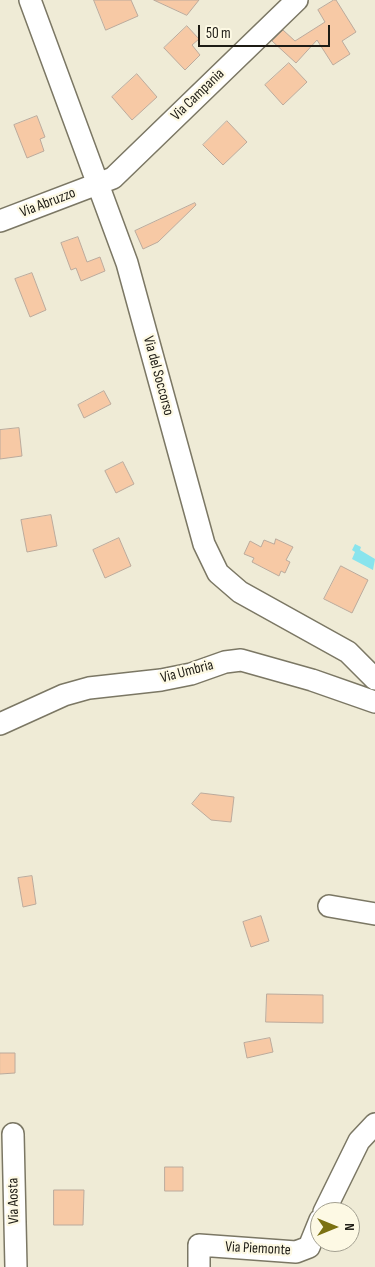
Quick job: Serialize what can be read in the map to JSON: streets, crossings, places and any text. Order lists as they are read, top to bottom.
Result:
{
  "streets": {
    "street": [
      "Via Campania",
      "Via Abruzzo",
      "Via del Soccorso",
      "Via Umbria",
      "Via Aosta",
      "Via Piemonte"
    ]
  },
  "crossings": [
    ["Via Campania", "Via Abruzzo"],
    ["Via Campania", "Via del Soccorso"],
    ["Via Abruzzo", "Via del Soccorso"]
  ],
  "scale_bar": "50 m",
  "north": "right"
}
